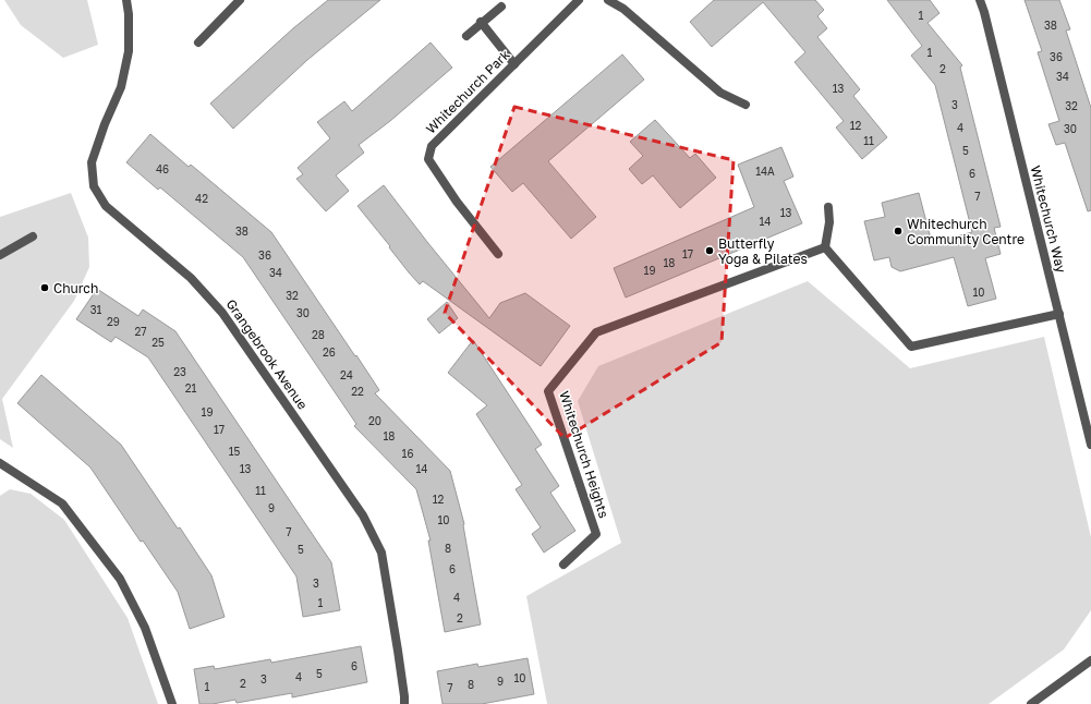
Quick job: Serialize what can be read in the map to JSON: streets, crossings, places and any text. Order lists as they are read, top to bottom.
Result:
{
  "streets": {
    "street": [
      "Whitechurch Park",
      "Whitechurch Way",
      "Grangebrook Avenue",
      "Whitechurch Heights"
    ]
  },
  "places": ["Whitechurch Community Centre", "Butterfly Yoga & Pilates", "Church"],
  "house_numbers": [
    "1",
    "38",
    "1",
    "36",
    "2",
    "34",
    "13",
    "3",
    "32",
    "12",
    "4",
    "30",
    "11",
    "5",
    "46",
    "14A",
    "6",
    "7",
    "42",
    "13",
    "14",
    "38",
    "17",
    "36",
    "18",
    "19",
    "34",
    "10",
    "32",
    "31",
    "30",
    "29",
    "27",
    "28",
    "25",
    "26",
    "23",
    "24",
    "21",
    "22",
    "19",
    "20",
    "17",
    "18",
    "15",
    "16",
    "13",
    "14",
    "11",
    "12",
    "9",
    "10",
    "7",
    "8",
    "5",
    "6",
    "3",
    "4",
    "1",
    "2",
    "6",
    "5",
    "4",
    "10",
    "3",
    "9",
    "2",
    "8",
    "1",
    "7"
  ]
}
